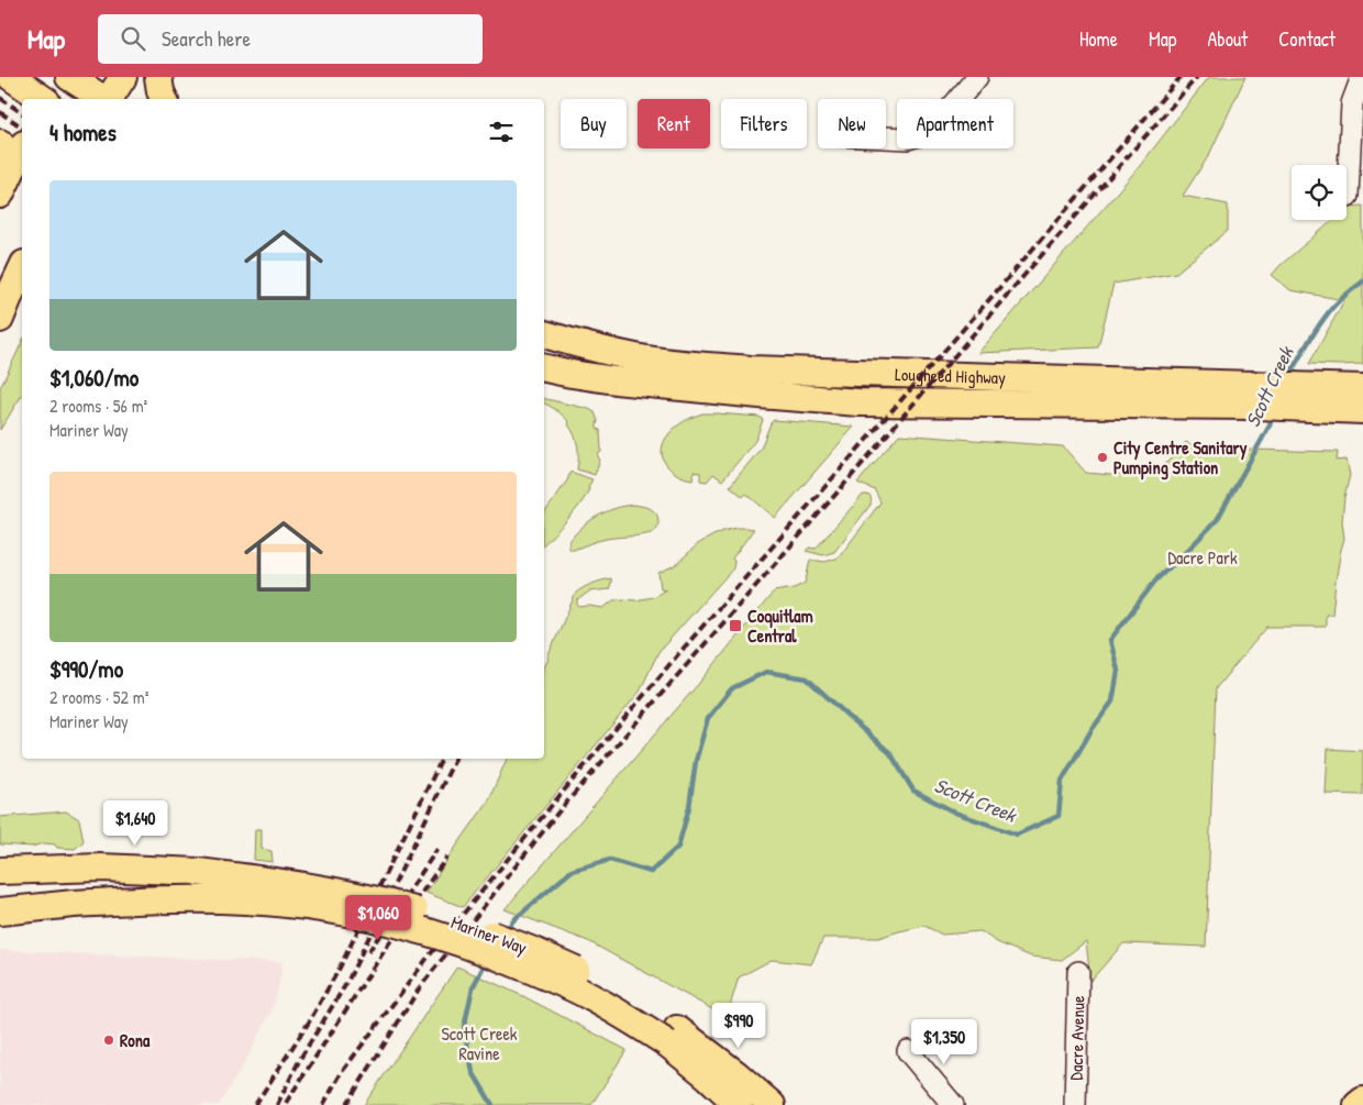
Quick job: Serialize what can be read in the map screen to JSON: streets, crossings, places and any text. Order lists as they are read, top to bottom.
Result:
{
  "streets": {
    "main road": ["Lougheed Highway", "Mariner Way"],
    "street": ["Dacre Avenue"]
  },
  "water": ["Scott Creek"],
  "parks": ["Dacre Park", "Scott Creek Ravine"],
  "places": {
    "other": ["City Centre Sanitary Pumping Station", "Rona"],
    "transit": ["Coquitlam Central"]
  },
  "page": {
    "header": "Map",
    "search": "Search here",
    "nav": [
      "Home",
      "Map",
      "About",
      "Contact"
    ],
    "chip": [
      "Buy",
      "Rent",
      "Filters",
      "New",
      "Apartment"
    ],
    "heading": "4 homes",
    "list": [
      {
        "name": "$1,060/mo",
        "note": "2 rooms · 56 m² · Mariner Way"
      },
      {
        "name": "$990/mo",
        "note": "2 rooms · 52 m² · Mariner Way"
      }
    ],
    "price": [
      "$1,640",
      "$1,060",
      "$990",
      "$1,350"
    ]
  }
}
